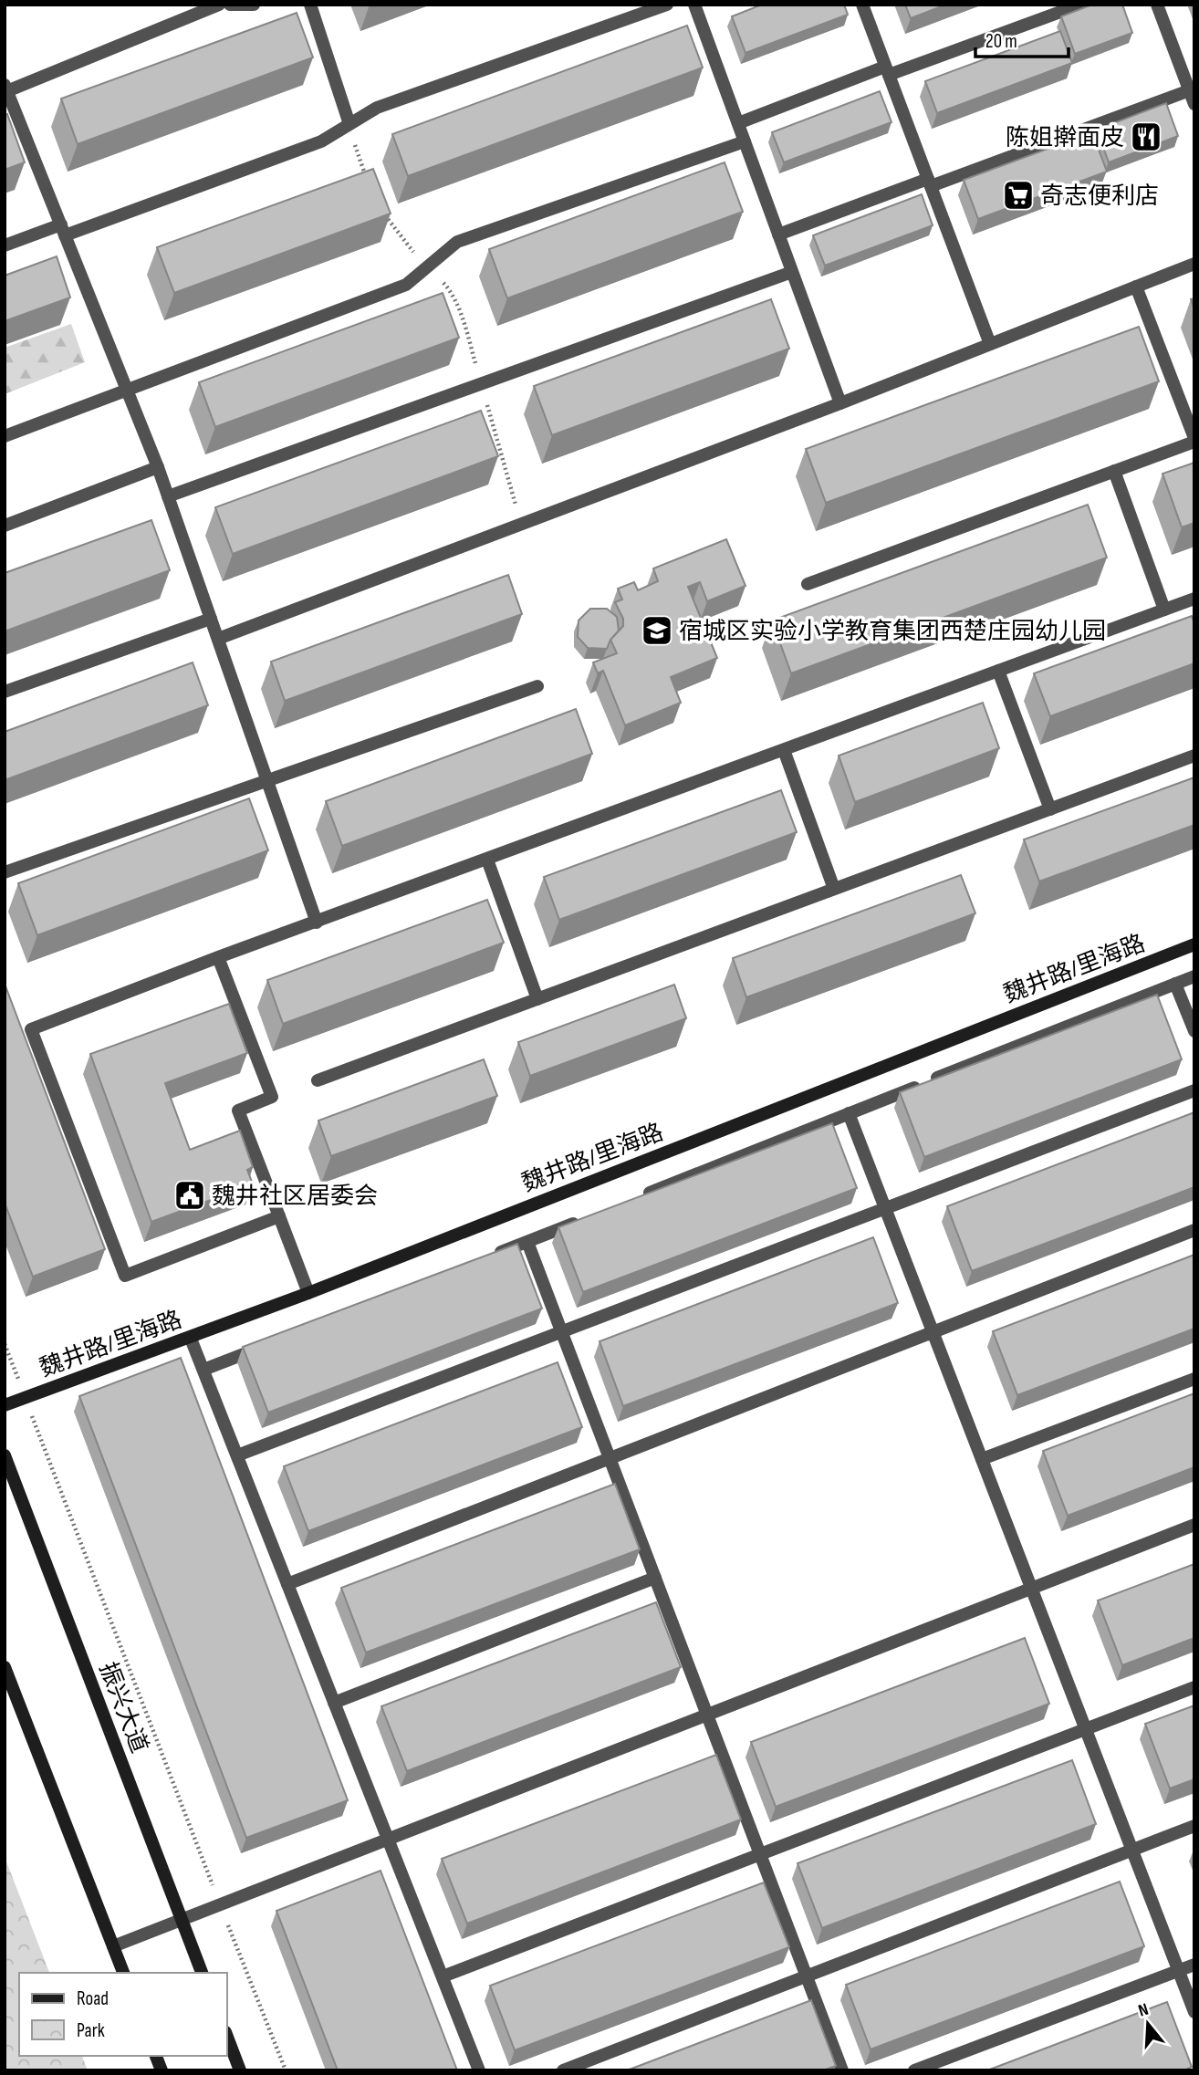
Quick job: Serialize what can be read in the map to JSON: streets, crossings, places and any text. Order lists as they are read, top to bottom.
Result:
{
  "streets": {
    "street": ["魏井路/里海路", "振兴大道"]
  },
  "places": {
    "restaurant": ["陈姐擀面皮"],
    "supermarket": ["奇志便利店"],
    "school or university": ["宿城区实验小学教育集团西楚庄园幼儿园"],
    "public building": ["魏井社区居委会"]
  },
  "legend": ["Road", "Park"],
  "scale_bar": "20 m",
  "north": "top"
}
